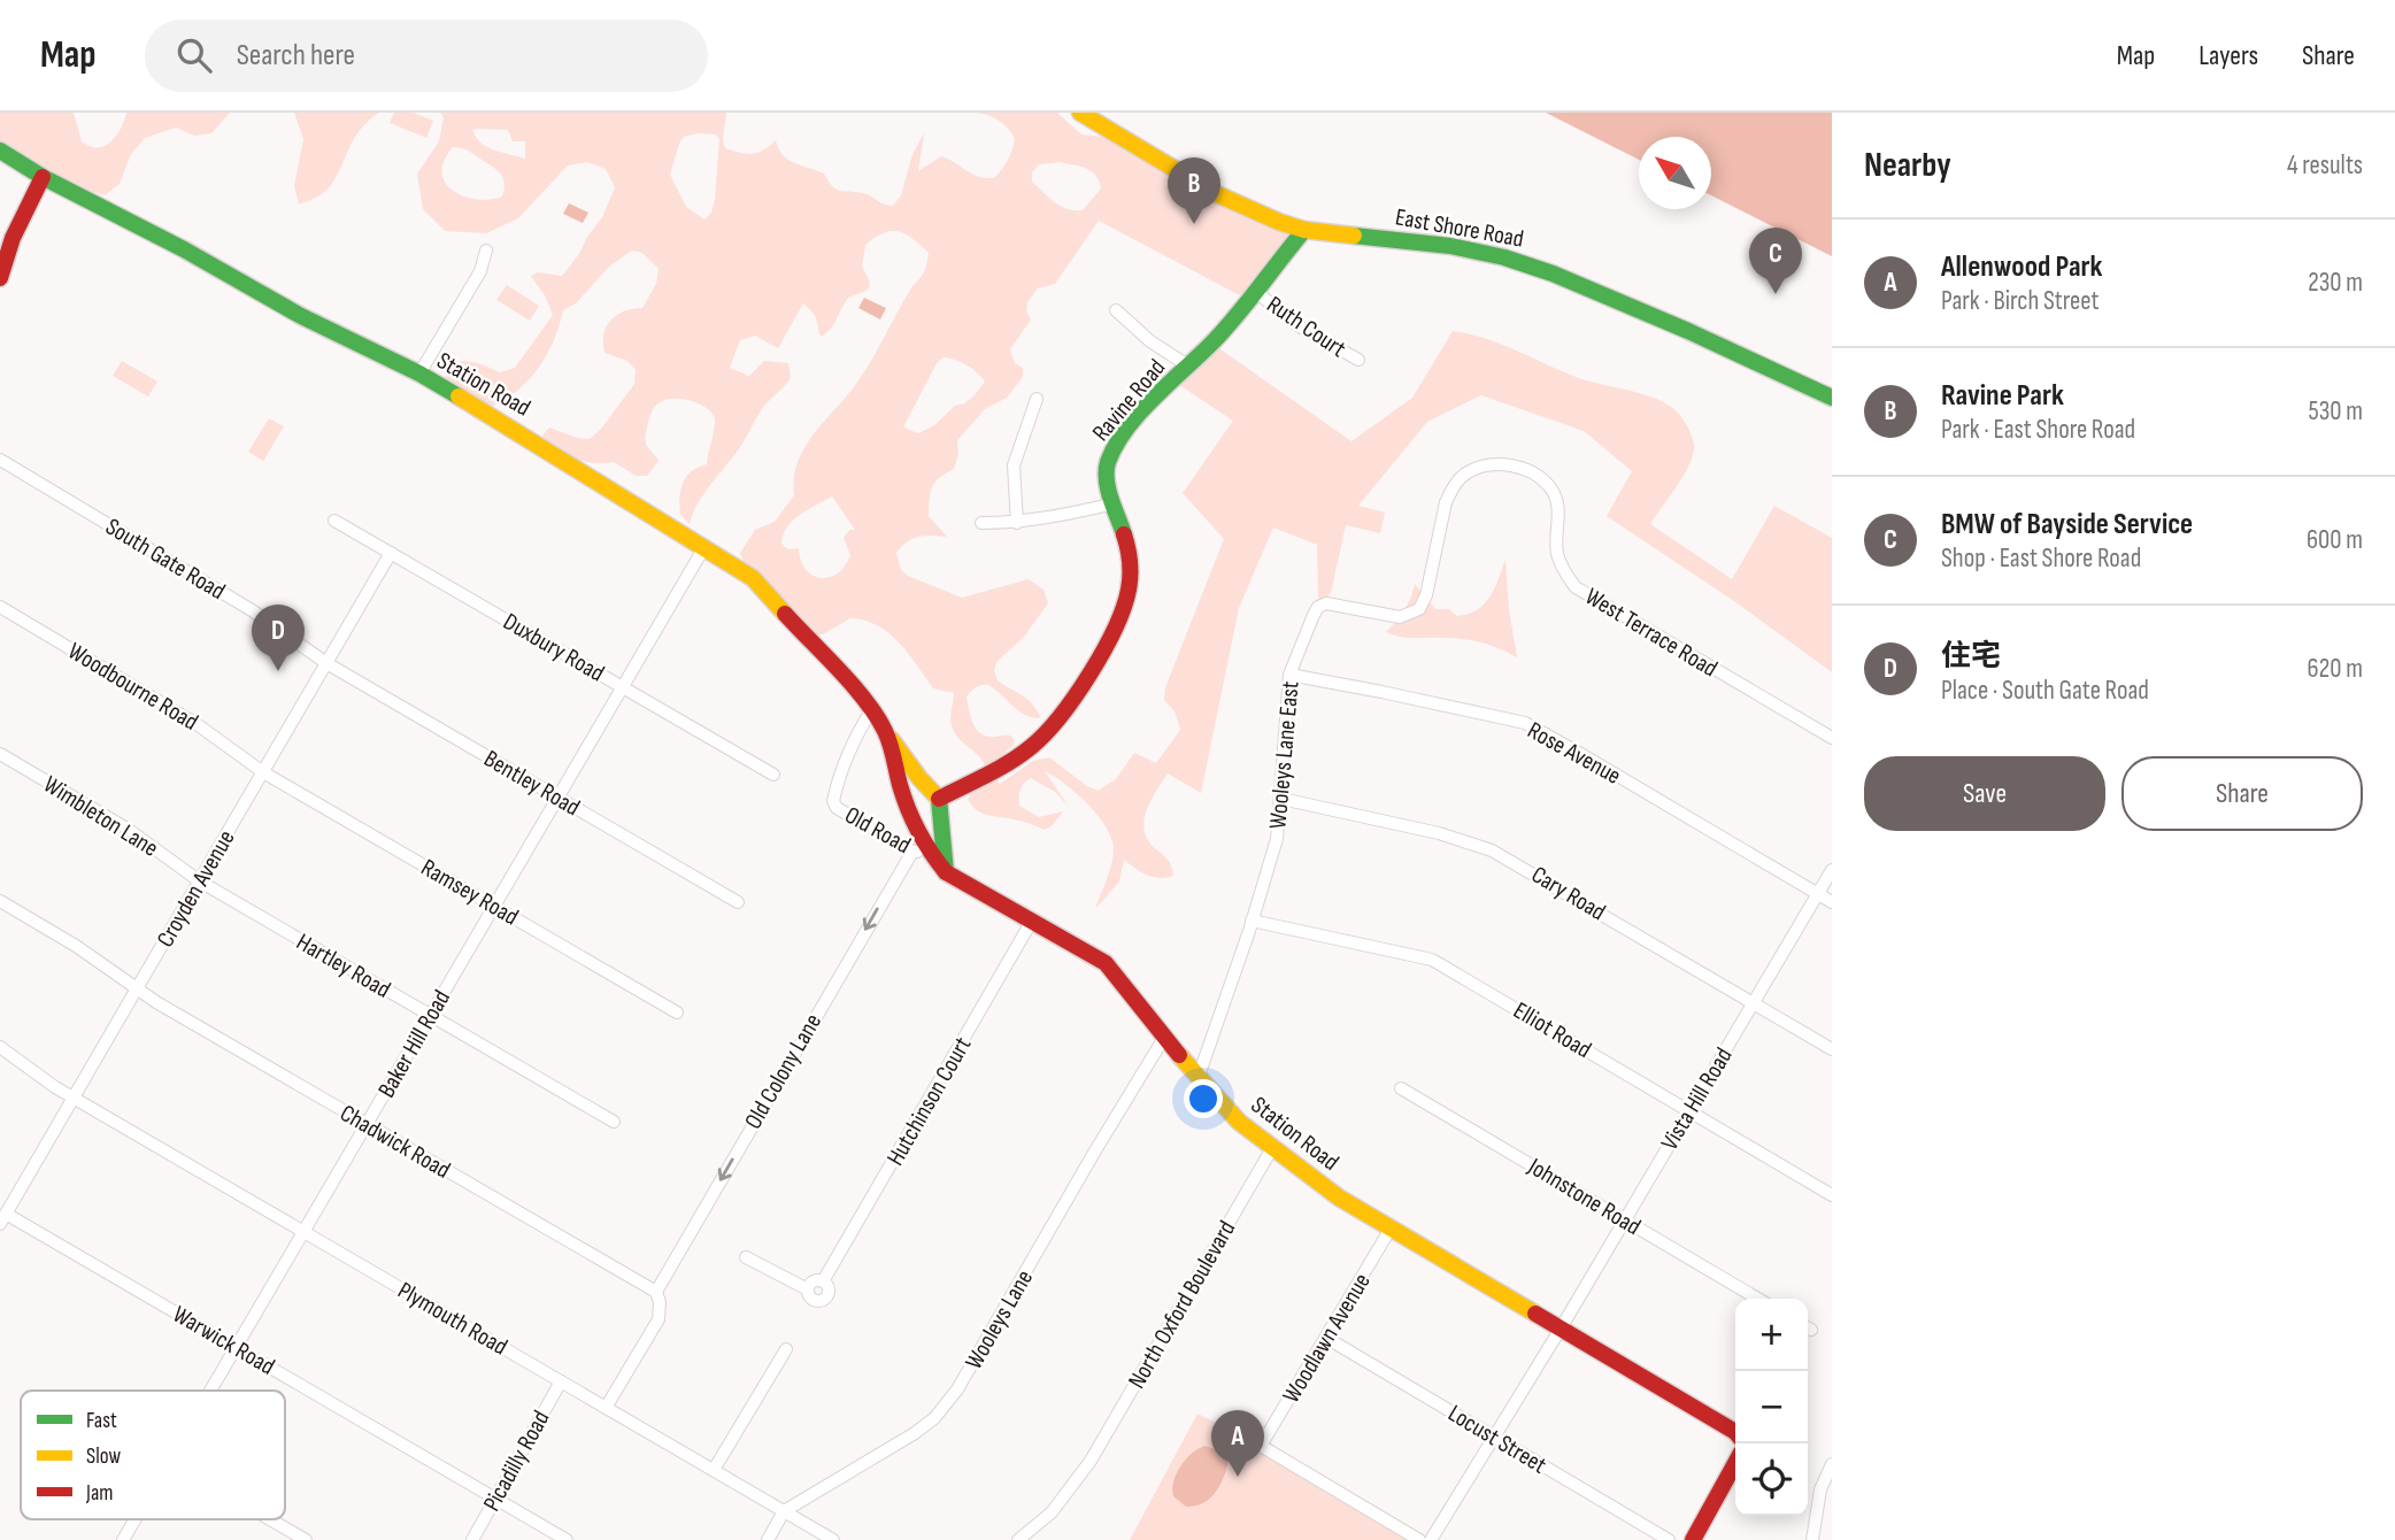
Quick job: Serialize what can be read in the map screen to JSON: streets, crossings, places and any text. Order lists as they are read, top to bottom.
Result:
{
  "streets": {
    "street": [
      "East Shore Road",
      "Ruth Court",
      "Station Road",
      "Ravine Road",
      "South Gate Road",
      "West Terrace Road",
      "Duxbury Road",
      "Woodbourne Road",
      "Rose Avenue",
      "Wooleys Lane East",
      "Bentley Road",
      "Wimbleton Lane",
      "Old Road",
      "Croyden Avenue",
      "Ramsey Road",
      "Cary Road",
      "Hartley Road",
      "Elliot Road",
      "Baker Hill Road",
      "Old Colony Lane",
      "Vista Hill Road",
      "Hutchinson Court",
      "Chadwick Road",
      "Johnstone Road",
      "North Oxford Boulevard",
      "Plymouth Road",
      "Wooleys Lane",
      "Woodlawn Avenue",
      "Warwick Road",
      "Locust Street",
      "Picadilly Road"
    ]
  },
  "crossings": [
    ["East Shore Road", "Ravine Road"],
    ["Ruth Court", "Ravine Road"],
    ["Station Road", "Ravine Road"],
    ["Station Road", "Wooleys Lane East"],
    ["Station Road", "Old Road"],
    ["Station Road", "Baker Hill Road"],
    ["Station Road", "Old Colony Lane"],
    ["Station Road", "Vista Hill Road"],
    ["Station Road", "Hutchinson Court"],
    ["Station Road", "North Oxford Boulevard"],
    ["Station Road", "Wooleys Lane"],
    ["Station Road", "Woodlawn Avenue"],
    ["South Gate Road", "Bentley Road"],
    ["South Gate Road", "Croyden Avenue"],
    ["West Terrace Road", "Wooleys Lane East"],
    ["Duxbury Road", "Croyden Avenue"],
    ["Duxbury Road", "Baker Hill Road"],
    ["Woodbourne Road", "Croyden Avenue"],
    ["Woodbourne Road", "Ramsey Road"],
    ["Rose Avenue", "Wooleys Lane East"],
    ["Rose Avenue", "Vista Hill Road"],
    ["Wooleys Lane East", "Cary Road"],
    ["Wooleys Lane East", "Elliot Road"],
    ["Bentley Road", "Croyden Avenue"],
    ["Bentley Road", "Baker Hill Road"],
    ["Wimbleton Lane", "Croyden Avenue"],
    ["Wimbleton Lane", "Hartley Road"],
    ["Old Road", "Old Colony Lane"],
    ["Croyden Avenue", "Ramsey Road"],
    ["Croyden Avenue", "Hartley Road"],
    ["Croyden Avenue", "Chadwick Road"],
    ["Croyden Avenue", "Plymouth Road"],
    ["Croyden Avenue", "Warwick Road"],
    ["Ramsey Road", "Baker Hill Road"],
    ["Cary Road", "Vista Hill Road"],
    ["Hartley Road", "Baker Hill Road"],
    ["Elliot Road", "Vista Hill Road"],
    ["Baker Hill Road", "Chadwick Road"],
    ["Baker Hill Road", "Plymouth Road"],
    ["Baker Hill Road", "Warwick Road"],
    ["Old Colony Lane", "Chadwick Road"],
    ["Vista Hill Road", "Johnstone Road"],
    ["Vista Hill Road", "Locust Street"],
    ["Plymouth Road", "Wooleys Lane"],
    ["Plymouth Road", "Picadilly Road"],
    ["Woodlawn Avenue", "Locust Street"],
    ["Warwick Road", "Picadilly Road"]
  ],
  "one_way": ["Old Colony Lane"],
  "legend": ["Fast", "Slow", "Jam"],
  "north": "top left",
  "page": {
    "header": "Map",
    "search": "Search here",
    "nav": ["Map", "Layers", "Share"],
    "heading": ["Nearby", "4 results"],
    "pins": [
      "B",
      "C",
      "D",
      "A"
    ],
    "list": [
      {
        "mark": "A",
        "name": "Allenwood Park",
        "note": "Park · Birch Street",
        "value": "230 m"
      },
      {
        "mark": "B",
        "name": "Ravine Park",
        "note": "Park · East Shore Road",
        "value": "530 m"
      },
      {
        "mark": "C",
        "name": "BMW of Bayside Service",
        "note": "Shop · East Shore Road",
        "value": "600 m"
      },
      {
        "mark": "D",
        "name": "住宅",
        "note": "Place · South Gate Road",
        "value": "620 m"
      }
    ],
    "buttons": ["Save", "Share"],
    "map_buttons": ["+", "−"]
  }
}
